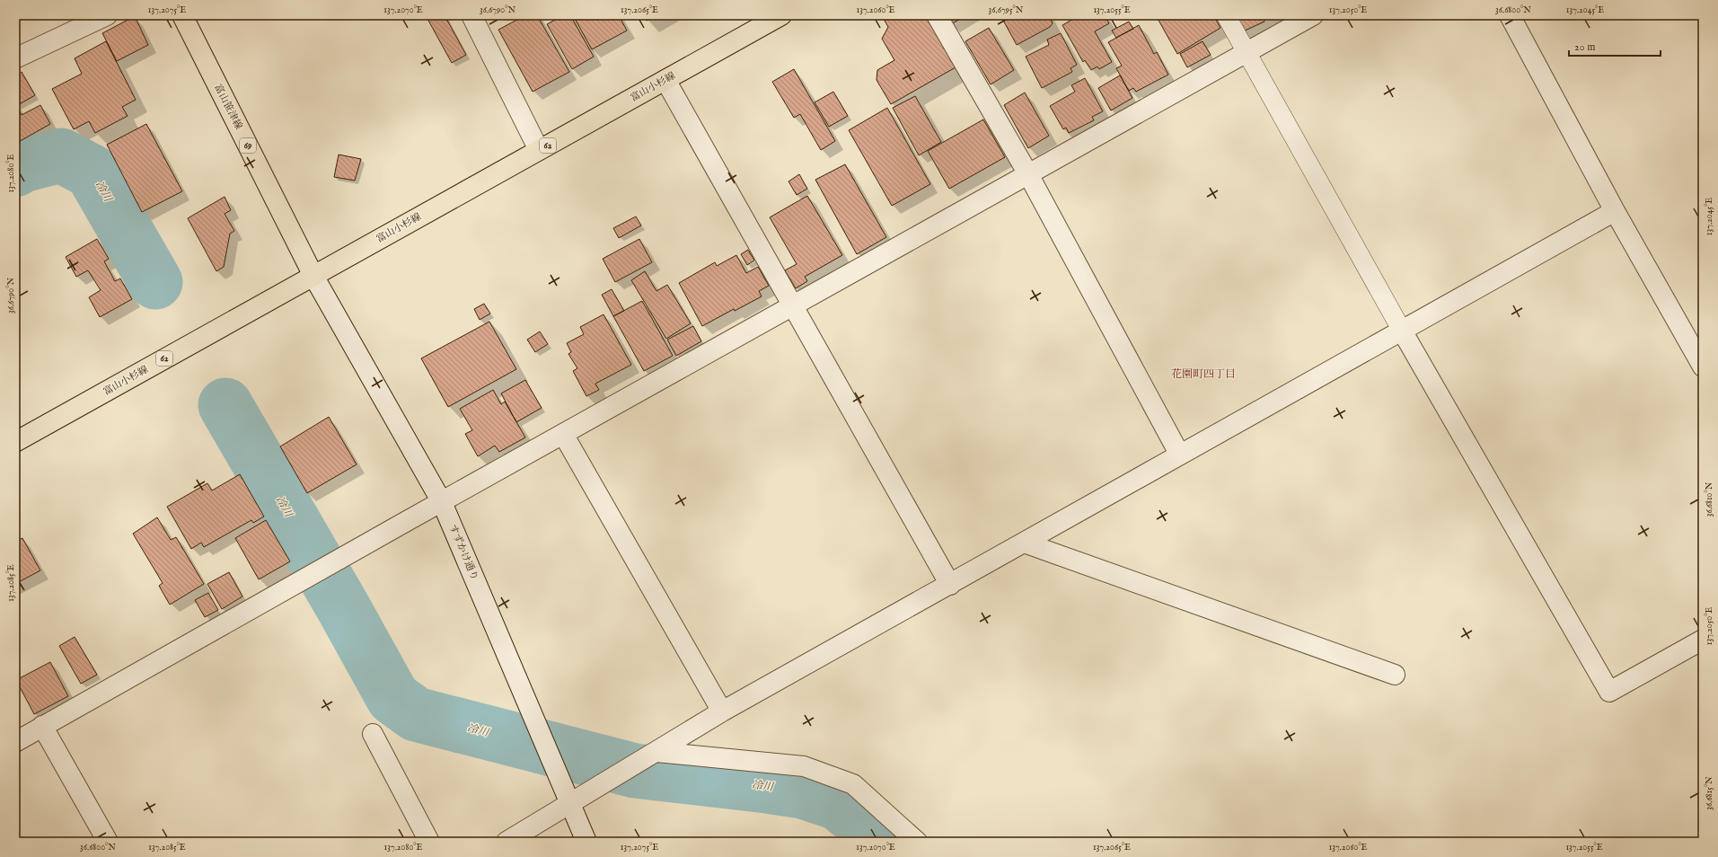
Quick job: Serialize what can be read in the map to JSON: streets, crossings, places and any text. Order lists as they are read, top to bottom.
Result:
{
  "streets": {
    "main road": [
      "富山小杉線",
      "富山笹津線",
      "69",
      "62"
    ],
    "street": ["すずかけ通り"]
  },
  "crossings": [
    ["富山小杉線", "富山笹津線"],
    ["富山小杉線", "すずかけ通り"],
    ["富山笹津線", "すずかけ通り"]
  ],
  "districts": ["花園町四丁目"],
  "water": ["冷川"],
  "scale_bar": "20 m",
  "coordinates": [
    "137.2075°E",
    "137.2070°E",
    "36.6790°N",
    "137.2065°E",
    "137.2060°E",
    "36.6795°N",
    "137.2055°E",
    "137.2050°E",
    "36.6800°N",
    "137.2045°E",
    "137.2080°E",
    "36.6810°N",
    "137.2085°E",
    "36.6815°N"
  ]
}
